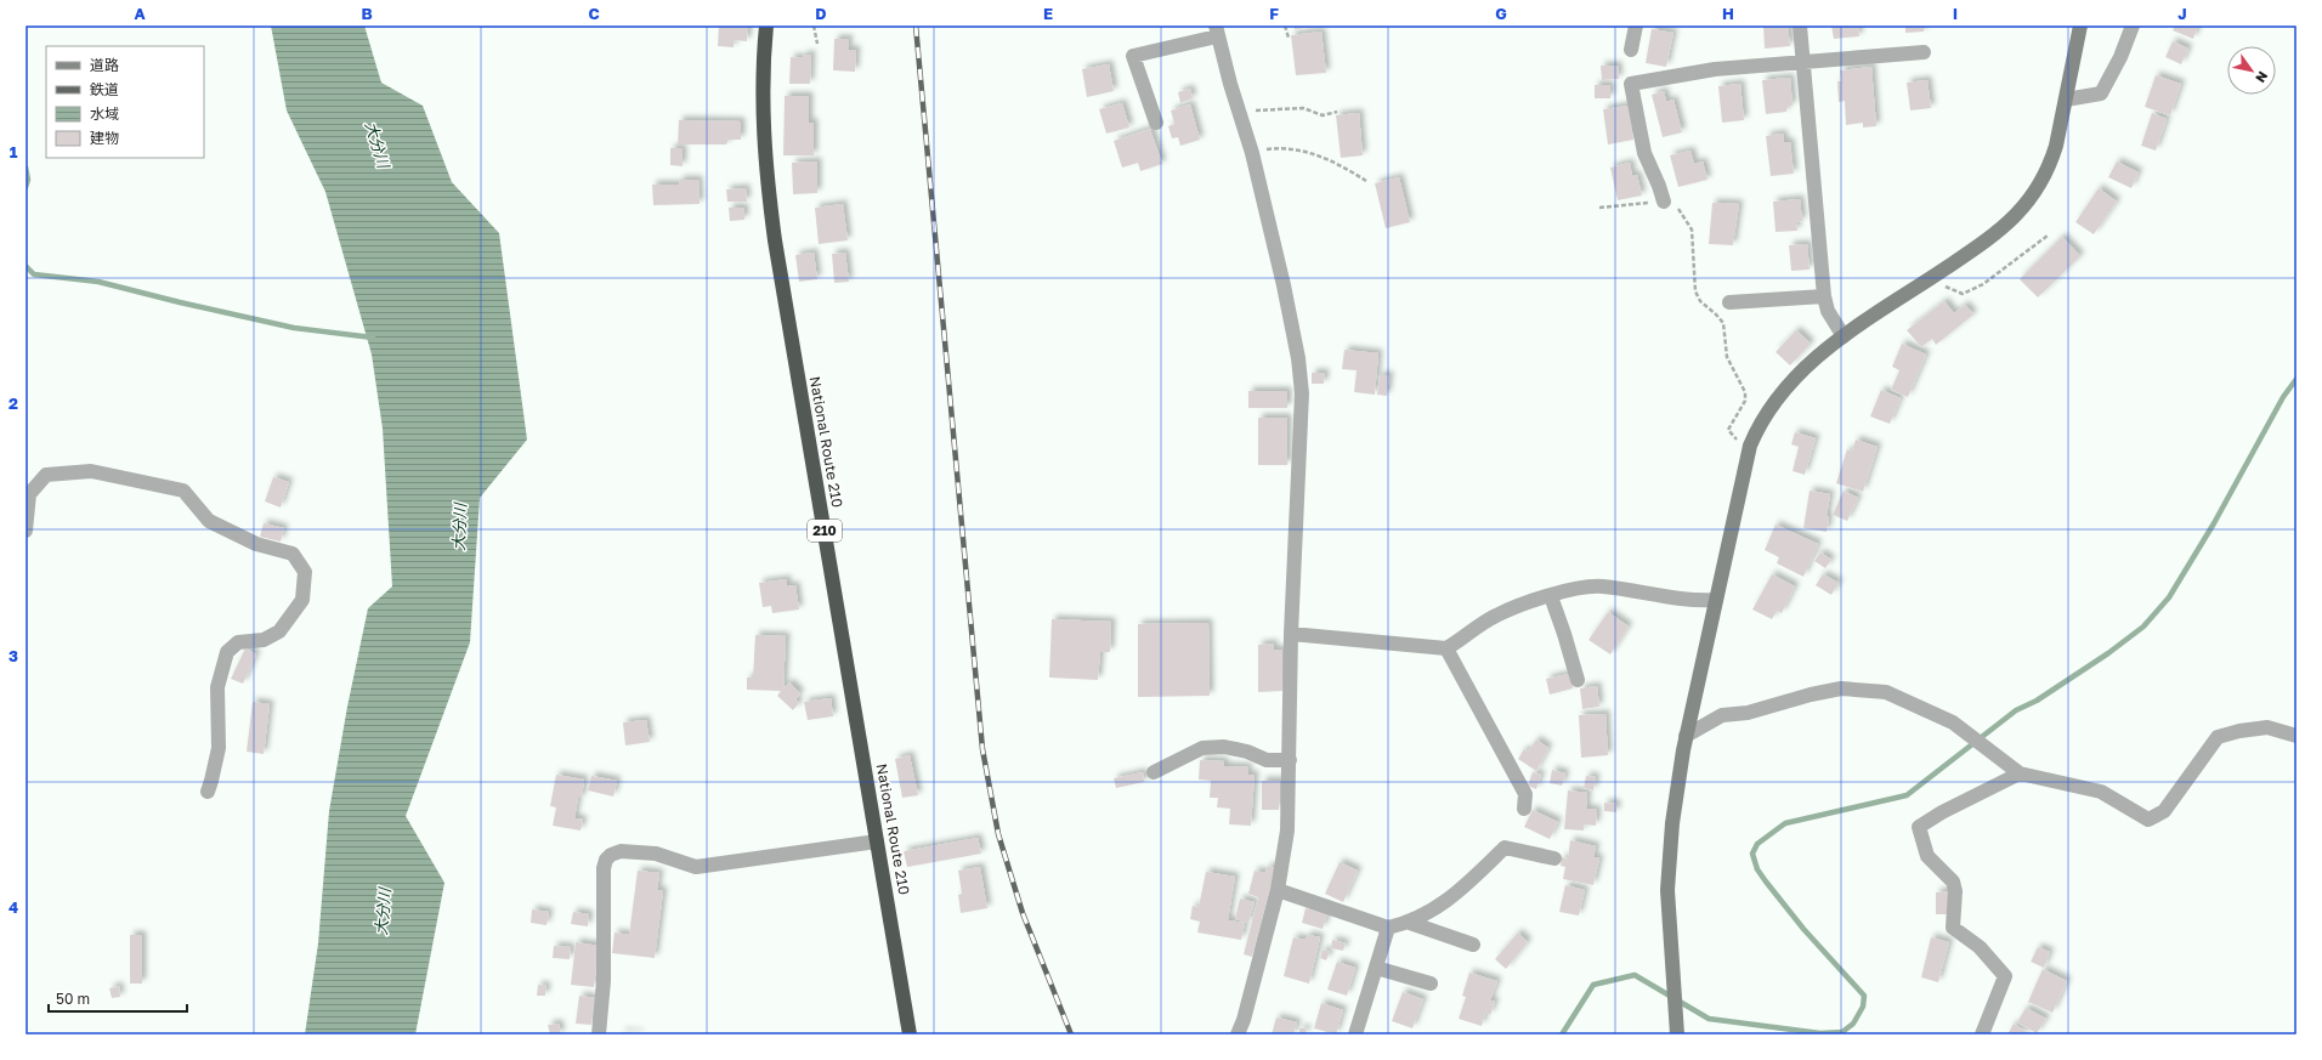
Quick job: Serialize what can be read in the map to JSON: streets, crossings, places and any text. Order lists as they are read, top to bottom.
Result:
{
  "streets": {
    "highway": ["National Route 210", "210"]
  },
  "water": ["大分川"],
  "legend": [
    "道路",
    "鉄道",
    "水域",
    "建物"
  ],
  "scale_bar": "50 m",
  "north": "bottom right",
  "grid": {
    "columns": [
      "A",
      "B",
      "C",
      "D",
      "E",
      "F",
      "G",
      "H",
      "I",
      "J"
    ],
    "rows": [
      "1",
      "2",
      "3",
      "4"
    ]
  }
}
